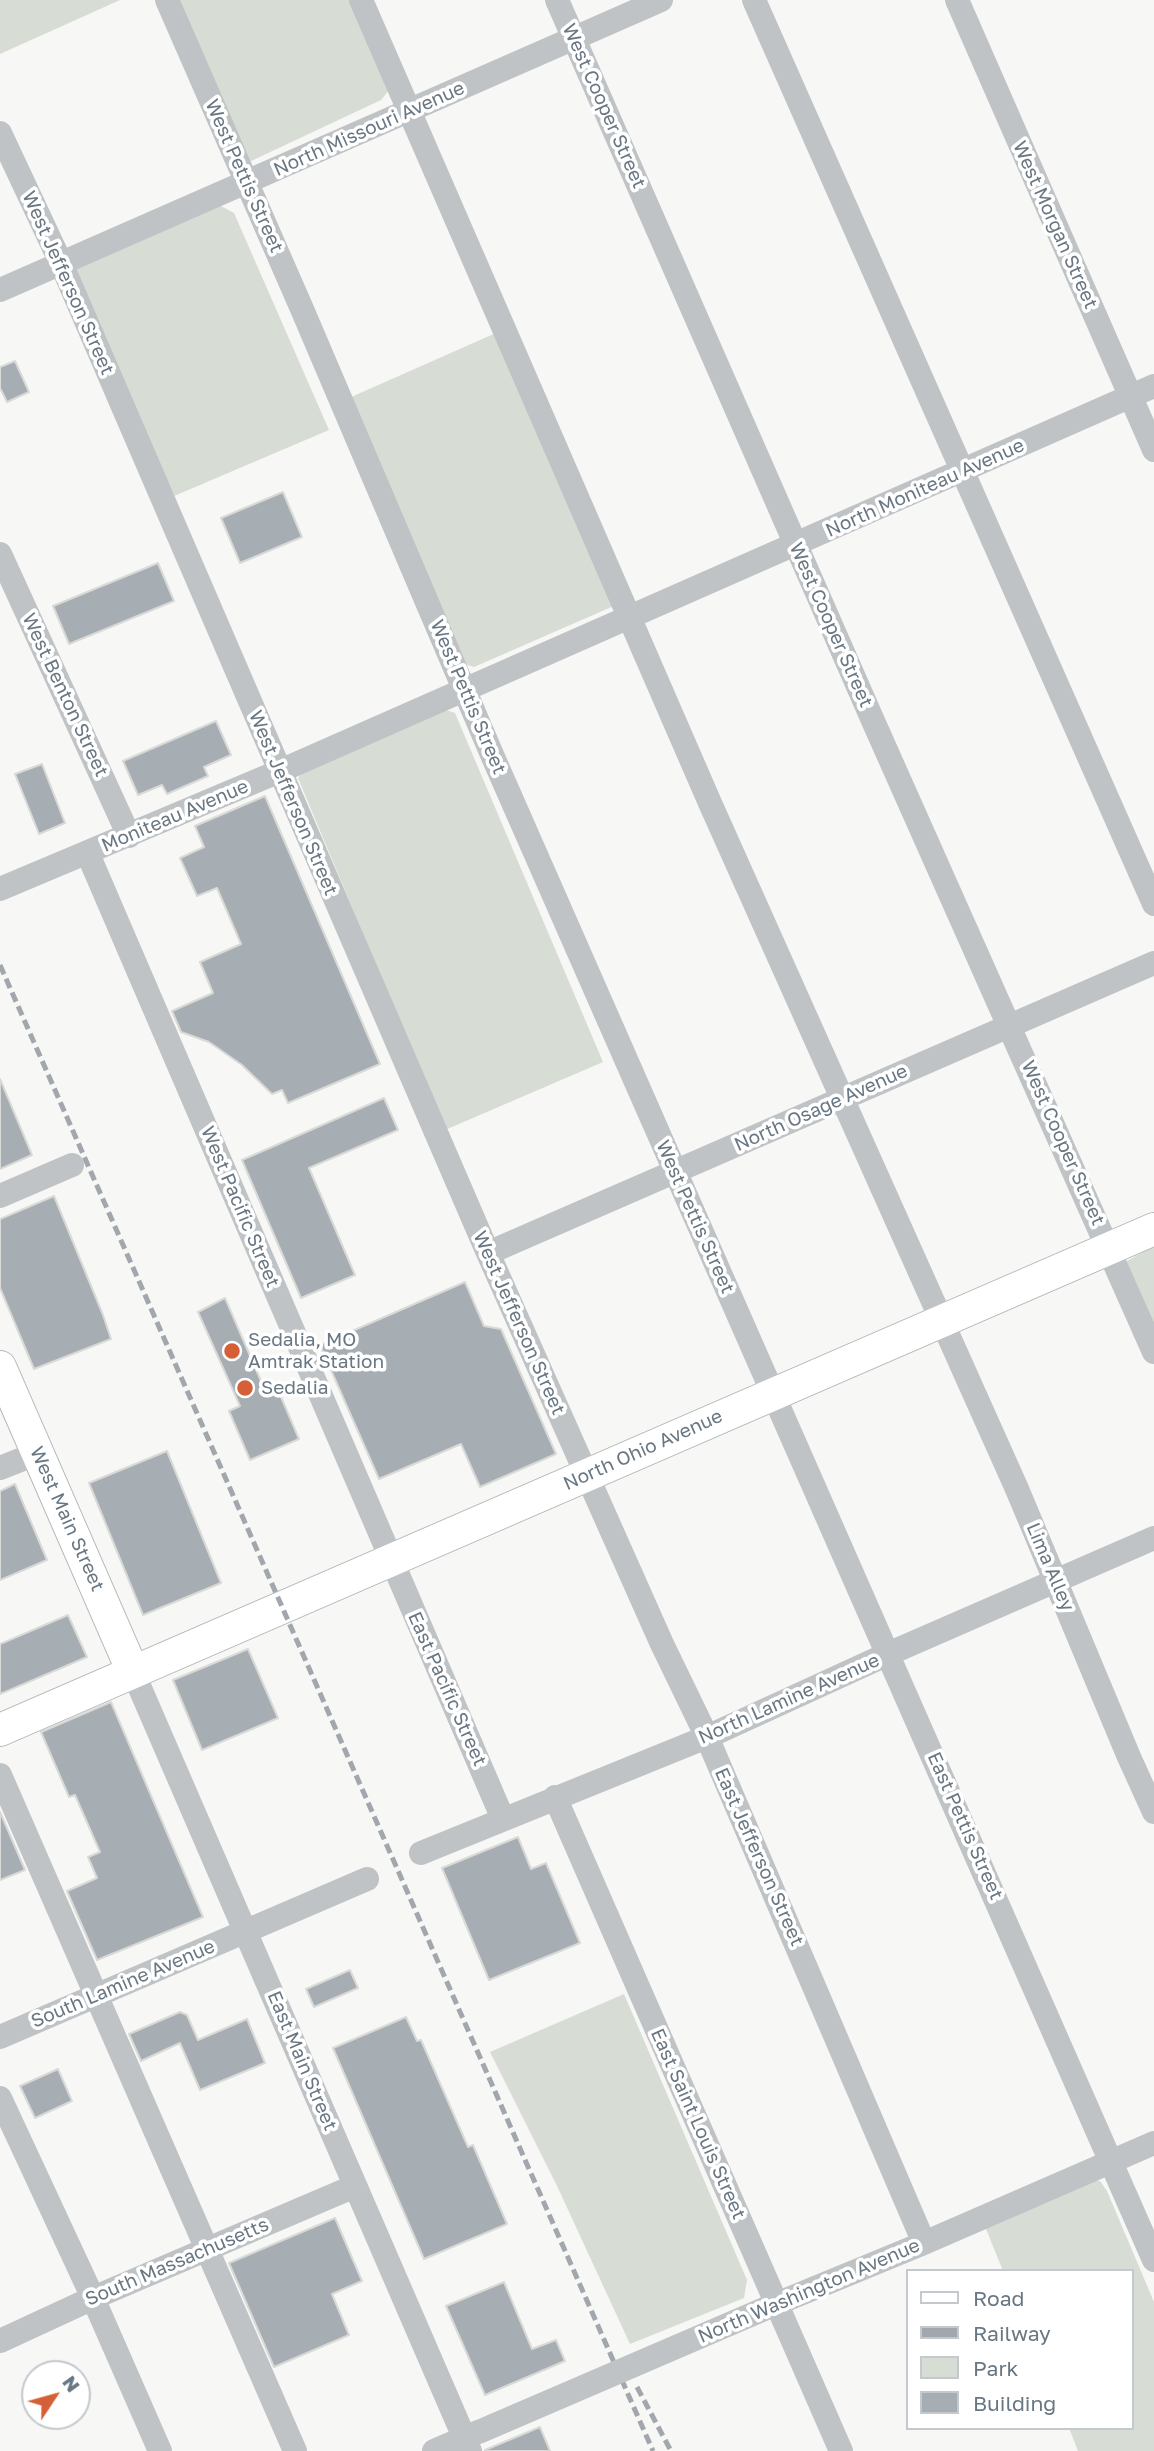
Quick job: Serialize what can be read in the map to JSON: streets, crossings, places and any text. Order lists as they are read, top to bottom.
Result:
{
  "streets": {
    "main road": ["North Ohio Avenue", "West Main Street"],
    "street": [
      "West Cooper Street",
      "North Missouri Avenue",
      "West Pettis Street",
      "West Morgan Street",
      "West Jefferson Street",
      "North Moniteau Avenue",
      "West Benton Street",
      "Moniteau Avenue",
      "North Osage Avenue",
      "West Pacific Street",
      "Lima Alley",
      "East Pacific Street",
      "North Lamine Avenue",
      "East Pettis Street",
      "East Jefferson Street",
      "South Lamine Avenue",
      "East Main Street",
      "East Saint Louis Street",
      "South Massachusetts",
      "North Washington Avenue"
    ]
  },
  "crossings": [
    ["West Cooper Street", "North Missouri Avenue"],
    ["West Cooper Street", "North Moniteau Avenue"],
    ["West Cooper Street", "North Osage Avenue"],
    ["West Cooper Street", "North Ohio Avenue"],
    ["North Missouri Avenue", "West Pettis Street"],
    ["North Missouri Avenue", "West Jefferson Street"],
    ["North Missouri Avenue", "Lima Alley"],
    ["West Pettis Street", "North Moniteau Avenue"],
    ["West Pettis Street", "Moniteau Avenue"],
    ["West Pettis Street", "North Osage Avenue"],
    ["West Pettis Street", "North Ohio Avenue"],
    ["West Pettis Street", "East Pettis Street"],
    ["West Morgan Street", "North Moniteau Avenue"],
    ["West Jefferson Street", "Moniteau Avenue"],
    ["West Jefferson Street", "North Osage Avenue"],
    ["West Jefferson Street", "North Ohio Avenue"],
    ["West Jefferson Street", "East Jefferson Street"],
    ["North Moniteau Avenue", "Moniteau Avenue"],
    ["North Moniteau Avenue", "Lima Alley"],
    ["West Benton Street", "Moniteau Avenue"],
    ["Moniteau Avenue", "West Pacific Street"],
    ["North Osage Avenue", "Lima Alley"],
    ["West Pacific Street", "North Ohio Avenue"],
    ["West Pacific Street", "East Pacific Street"],
    ["North Ohio Avenue", "West Main Street"],
    ["North Ohio Avenue", "Lima Alley"],
    ["North Ohio Avenue", "East Pacific Street"],
    ["North Ohio Avenue", "East Pettis Street"],
    ["North Ohio Avenue", "East Jefferson Street"],
    ["North Ohio Avenue", "East Main Street"],
    ["West Main Street", "East Main Street"],
    ["Lima Alley", "North Lamine Avenue"],
    ["East Pacific Street", "North Lamine Avenue"],
    ["North Lamine Avenue", "East Pettis Street"],
    ["North Lamine Avenue", "East Jefferson Street"],
    ["North Lamine Avenue", "East Saint Louis Street"],
    ["East Pettis Street", "North Washington Avenue"],
    ["East Jefferson Street", "North Washington Avenue"],
    ["South Lamine Avenue", "East Main Street"],
    ["East Main Street", "South Massachusetts"],
    ["East Main Street", "North Washington Avenue"],
    ["East Saint Louis Street", "North Washington Avenue"]
  ],
  "places": ["Sedalia, MO Amtrak Station", "Sedalia"],
  "legend": [
    "Road",
    "Railway",
    "Park",
    "Building"
  ],
  "north": "top right"
}
